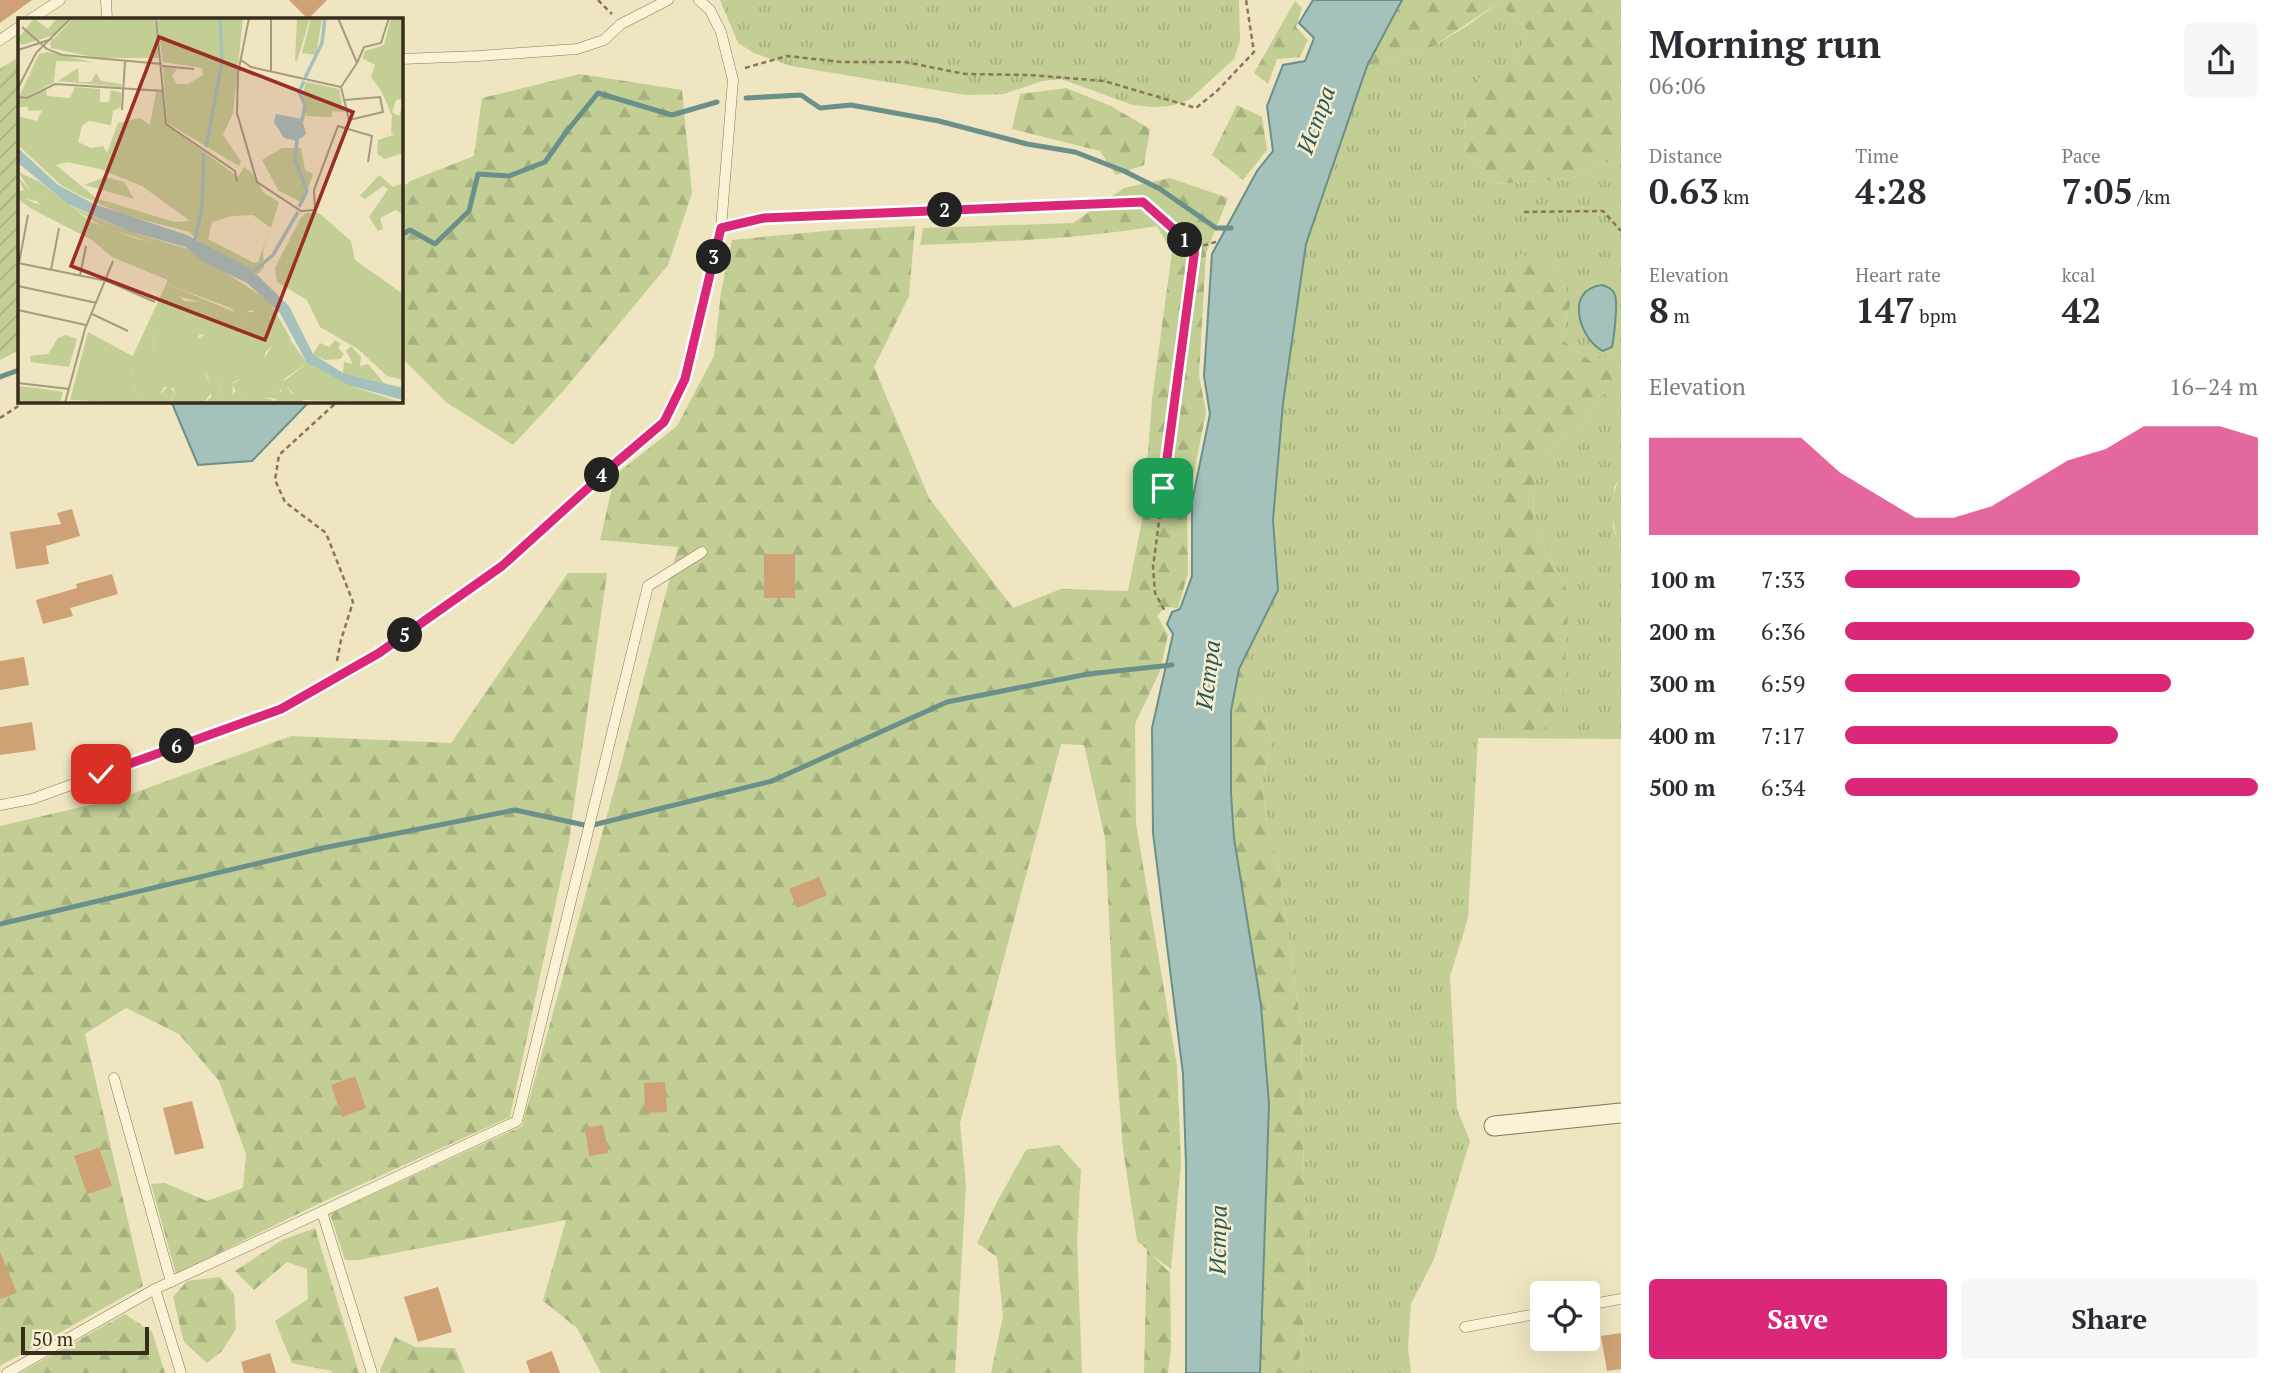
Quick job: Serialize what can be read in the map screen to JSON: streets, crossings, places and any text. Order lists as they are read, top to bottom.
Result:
{
  "water": ["Истра"],
  "scale_bar": "50 m",
  "page": {
    "heading": ["Morning run", "06:06"],
    "stats": [
      ["Distance", "0.63 km"],
      ["Time", "4:28"],
      ["Pace", "7:05 /km"],
      ["Elevation", "8 m"],
      ["Heart rate", "147 bpm"],
      ["kcal", "42"]
    ],
    "pins": [
      "2",
      "1",
      "3",
      "4",
      "5",
      "6"
    ],
    "chart": ["Elevation", "16–24 m"],
    "list": [
      {
        "name": "100 m",
        "note": "7:33"
      },
      {
        "name": "200 m",
        "note": "6:36"
      },
      {
        "name": "300 m",
        "note": "6:59"
      },
      {
        "name": "400 m",
        "note": "7:17"
      },
      {
        "name": "500 m",
        "note": "6:34"
      }
    ],
    "buttons": ["Save", "Share"],
    "scale": "50 m"
  }
}
